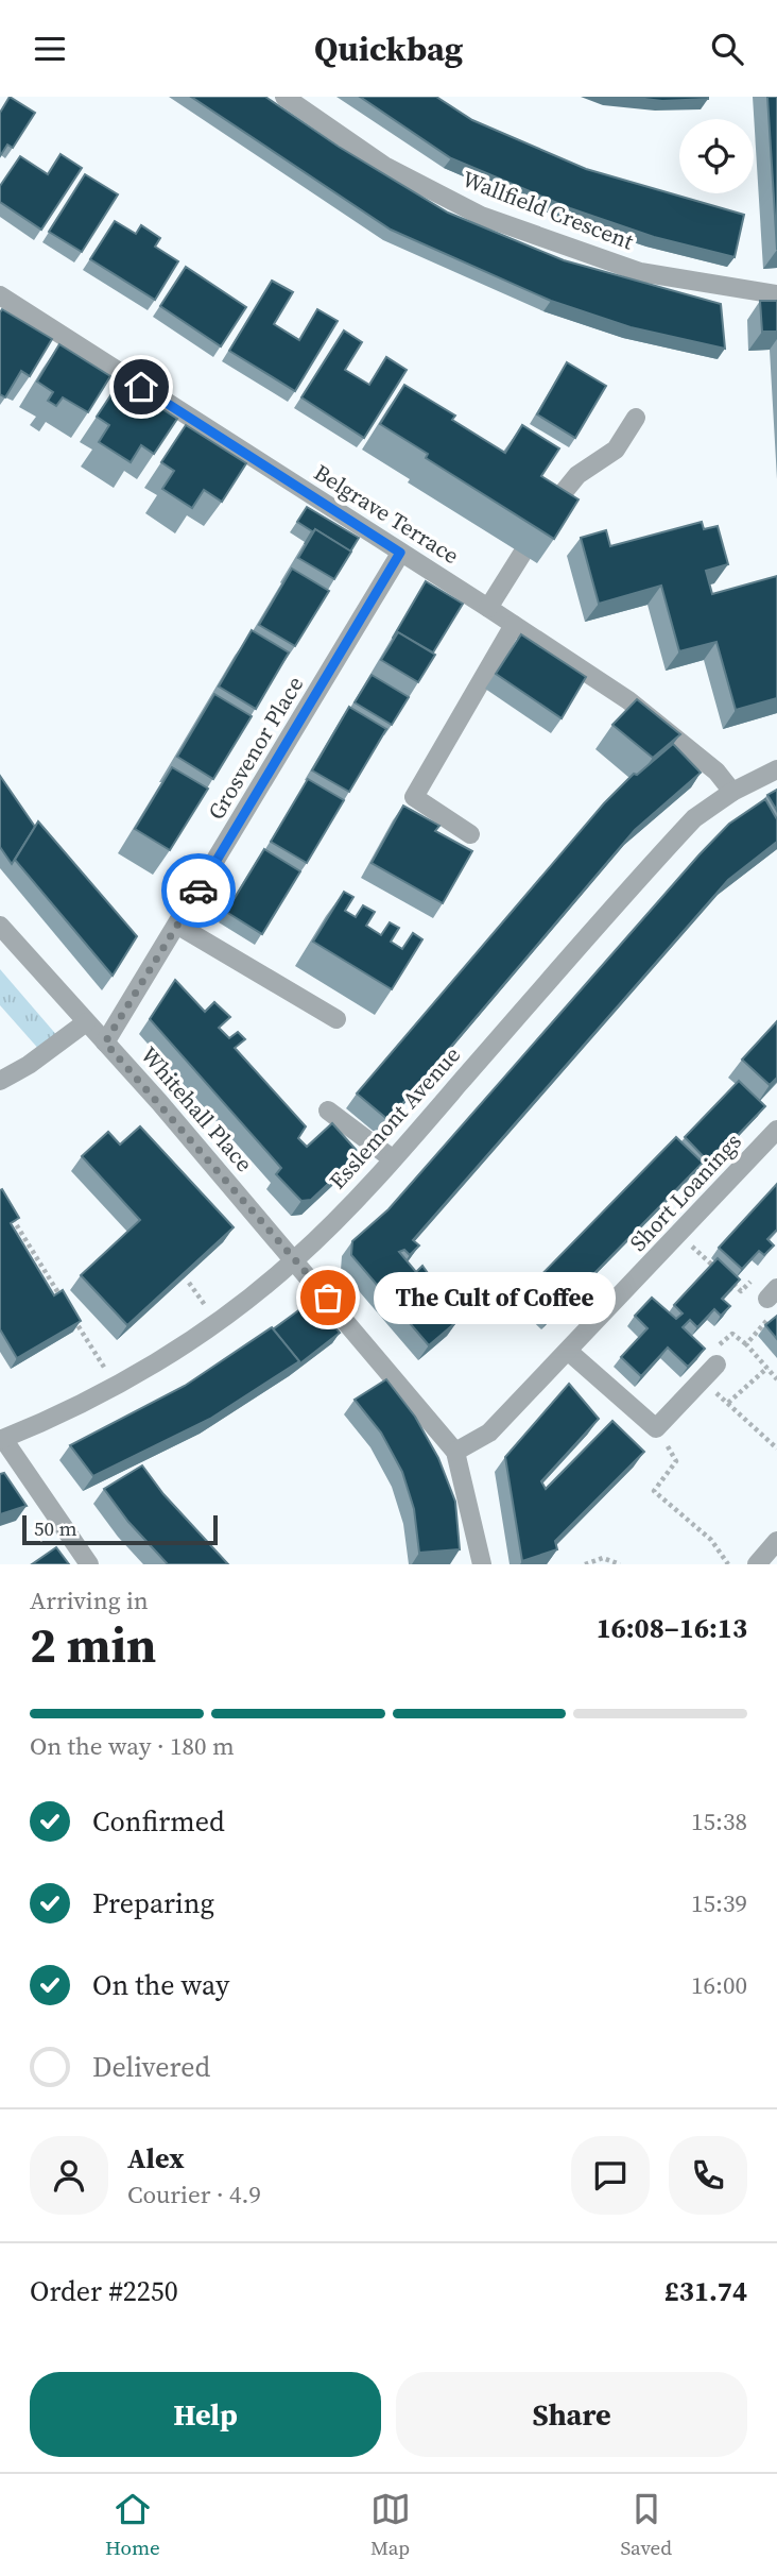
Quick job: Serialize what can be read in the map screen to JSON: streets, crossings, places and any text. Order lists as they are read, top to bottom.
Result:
{
  "streets": {
    "street": [
      "Wallfield Crescent",
      "Belgrave Terrace",
      "Grosvenor Place",
      "Whitehall Place",
      "Esslemont Avenue",
      "Short Loanings"
    ]
  },
  "crossings": [
    ["Belgrave Terrace", "Grosvenor Place"],
    ["Belgrave Terrace", "Esslemont Avenue"],
    ["Grosvenor Place", "Whitehall Place"],
    ["Whitehall Place", "Esslemont Avenue"],
    ["Whitehall Place", "Short Loanings"]
  ],
  "places": ["The Cult of Coffee"],
  "scale_bar": "50 m",
  "page": {
    "header": "Quickbag",
    "bubble": "The Cult of Coffee",
    "scale": "50 m",
    "heading": ["2 min", "Arriving in", "16:08–16:13"],
    "panel": [
      "Alex",
      "Courier · 4.9",
      "Order #2250",
      "£31.74"
    ],
    "bar": "On the way · 180 m",
    "list": [
      ["Confirmed", "15:38"],
      ["Preparing", "15:39"],
      ["On the way", "16:00"],
      "Delivered"
    ],
    "buttons": ["Help", "Share"],
    "tabs": ["Home", "Map", "Saved"]
  }
}
